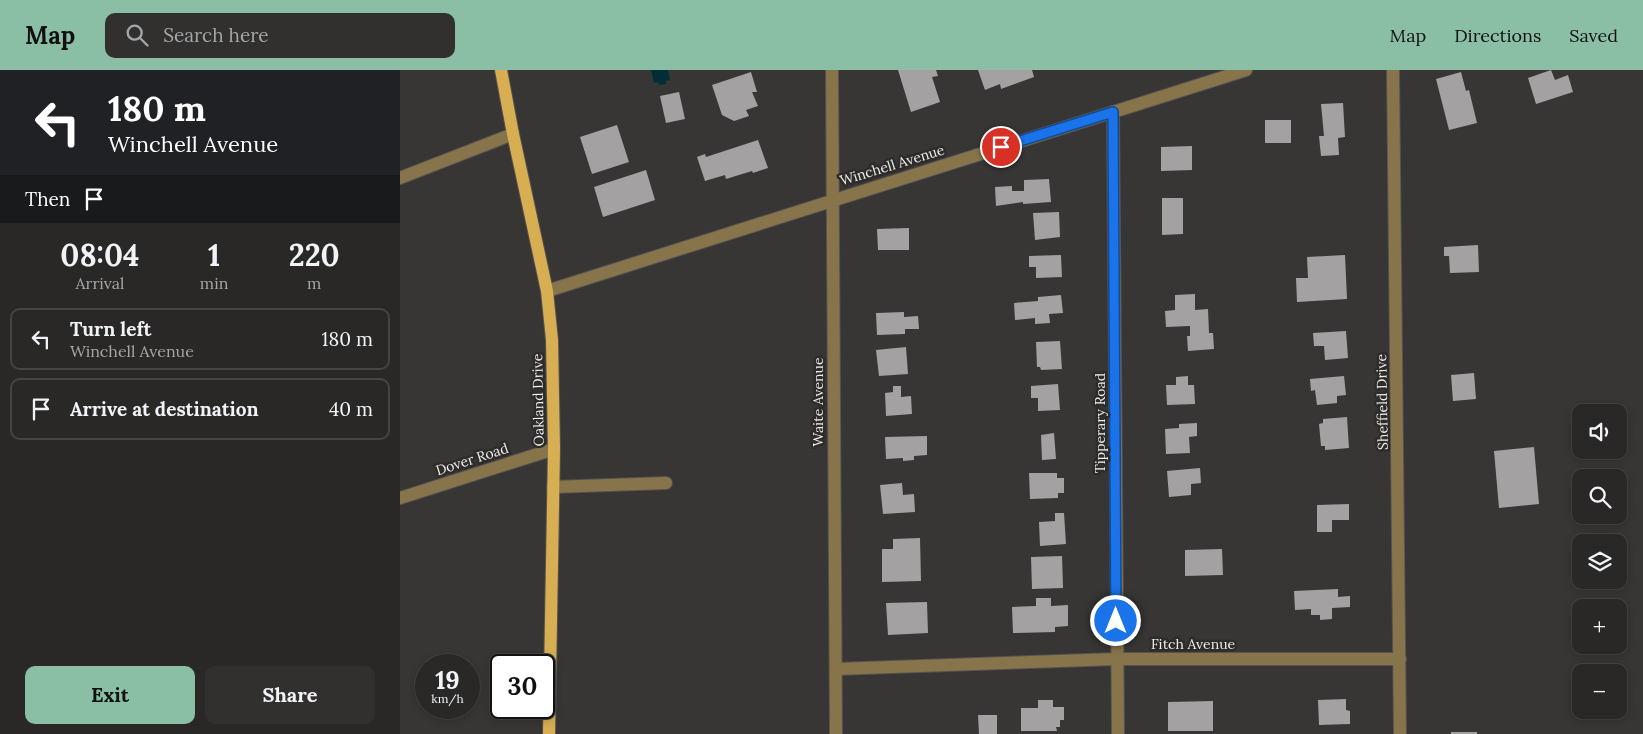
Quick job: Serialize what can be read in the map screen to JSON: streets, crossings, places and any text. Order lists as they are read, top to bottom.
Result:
{
  "streets": {
    "main road": ["Oakland Drive"],
    "street": [
      "Winchell Avenue",
      "Waite Avenue",
      "Sheffield Drive",
      "Tipperary Road",
      "Dover Road",
      "Fitch Avenue"
    ]
  },
  "crossings": [
    ["Winchell Avenue", "Oakland Drive"],
    ["Winchell Avenue", "Waite Avenue"],
    ["Winchell Avenue", "Tipperary Road"],
    ["Oakland Drive", "Dover Road"],
    ["Waite Avenue", "Fitch Avenue"],
    ["Sheffield Drive", "Fitch Avenue"],
    ["Tipperary Road", "Fitch Avenue"]
  ],
  "page": {
    "header": "Map",
    "search": "Search here",
    "nav": ["Map", "Directions", "Saved"],
    "turn": ["180 m", "Winchell Avenue"],
    "then": "Then",
    "eta": [
      "08:04",
      "Arrival",
      "1",
      "min",
      "220",
      "m"
    ],
    "list": [
      {
        "name": "Turn left",
        "note": "Winchell Avenue",
        "value": "180 m"
      },
      {
        "name": "Arrive at destination",
        "value": "40 m"
      }
    ],
    "map_buttons": ["+", "−"],
    "speed": "19 km/h",
    "limit": "30",
    "buttons": ["Exit", "Share"]
  }
}
